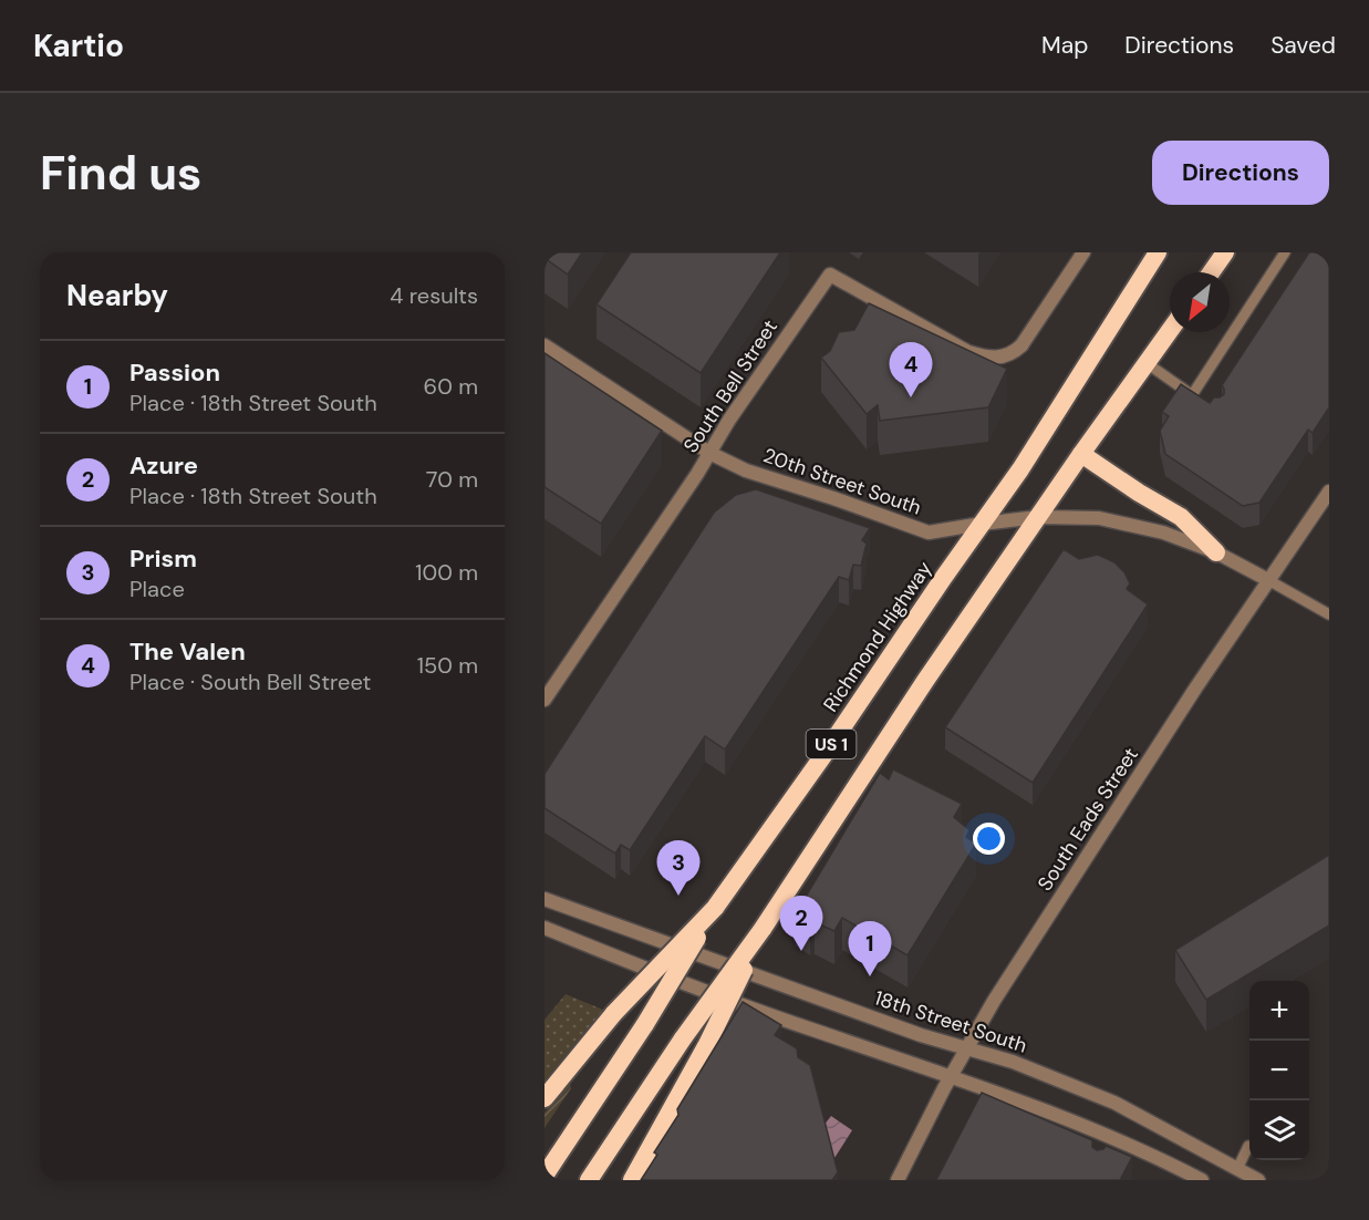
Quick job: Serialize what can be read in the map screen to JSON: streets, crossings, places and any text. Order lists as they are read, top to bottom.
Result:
{
  "streets": {
    "highway": ["Richmond Highway", "US 1"],
    "street": [
      "South Bell Street",
      "20th Street South",
      "South Eads Street",
      "18th Street South"
    ]
  },
  "crossings": [
    ["South Bell Street", "20th Street South"],
    ["20th Street South", "Richmond Highway"],
    ["20th Street South", "US 1"],
    ["20th Street South", "South Eads Street"],
    ["South Eads Street", "18th Street South"]
  ],
  "north": "bottom left",
  "page": {
    "header": "Kartio",
    "nav": ["Map", "Directions", "Saved"],
    "buttons": "Directions",
    "title": "Find us",
    "heading": ["Nearby", "4 results"],
    "list": [
      {
        "mark": "1",
        "name": "Passion",
        "note": "Place · 18th Street South",
        "value": "60 m"
      },
      {
        "mark": "2",
        "name": "Azure",
        "note": "Place · 18th Street South",
        "value": "70 m"
      },
      {
        "mark": "3",
        "name": "Prism",
        "note": "Place",
        "value": "100 m"
      },
      {
        "mark": "4",
        "name": "The Valen",
        "note": "Place · South Bell Street",
        "value": "150 m"
      }
    ],
    "pins": [
      "4",
      "3",
      "2",
      "1"
    ],
    "map_buttons": ["+", "−"]
  }
}
